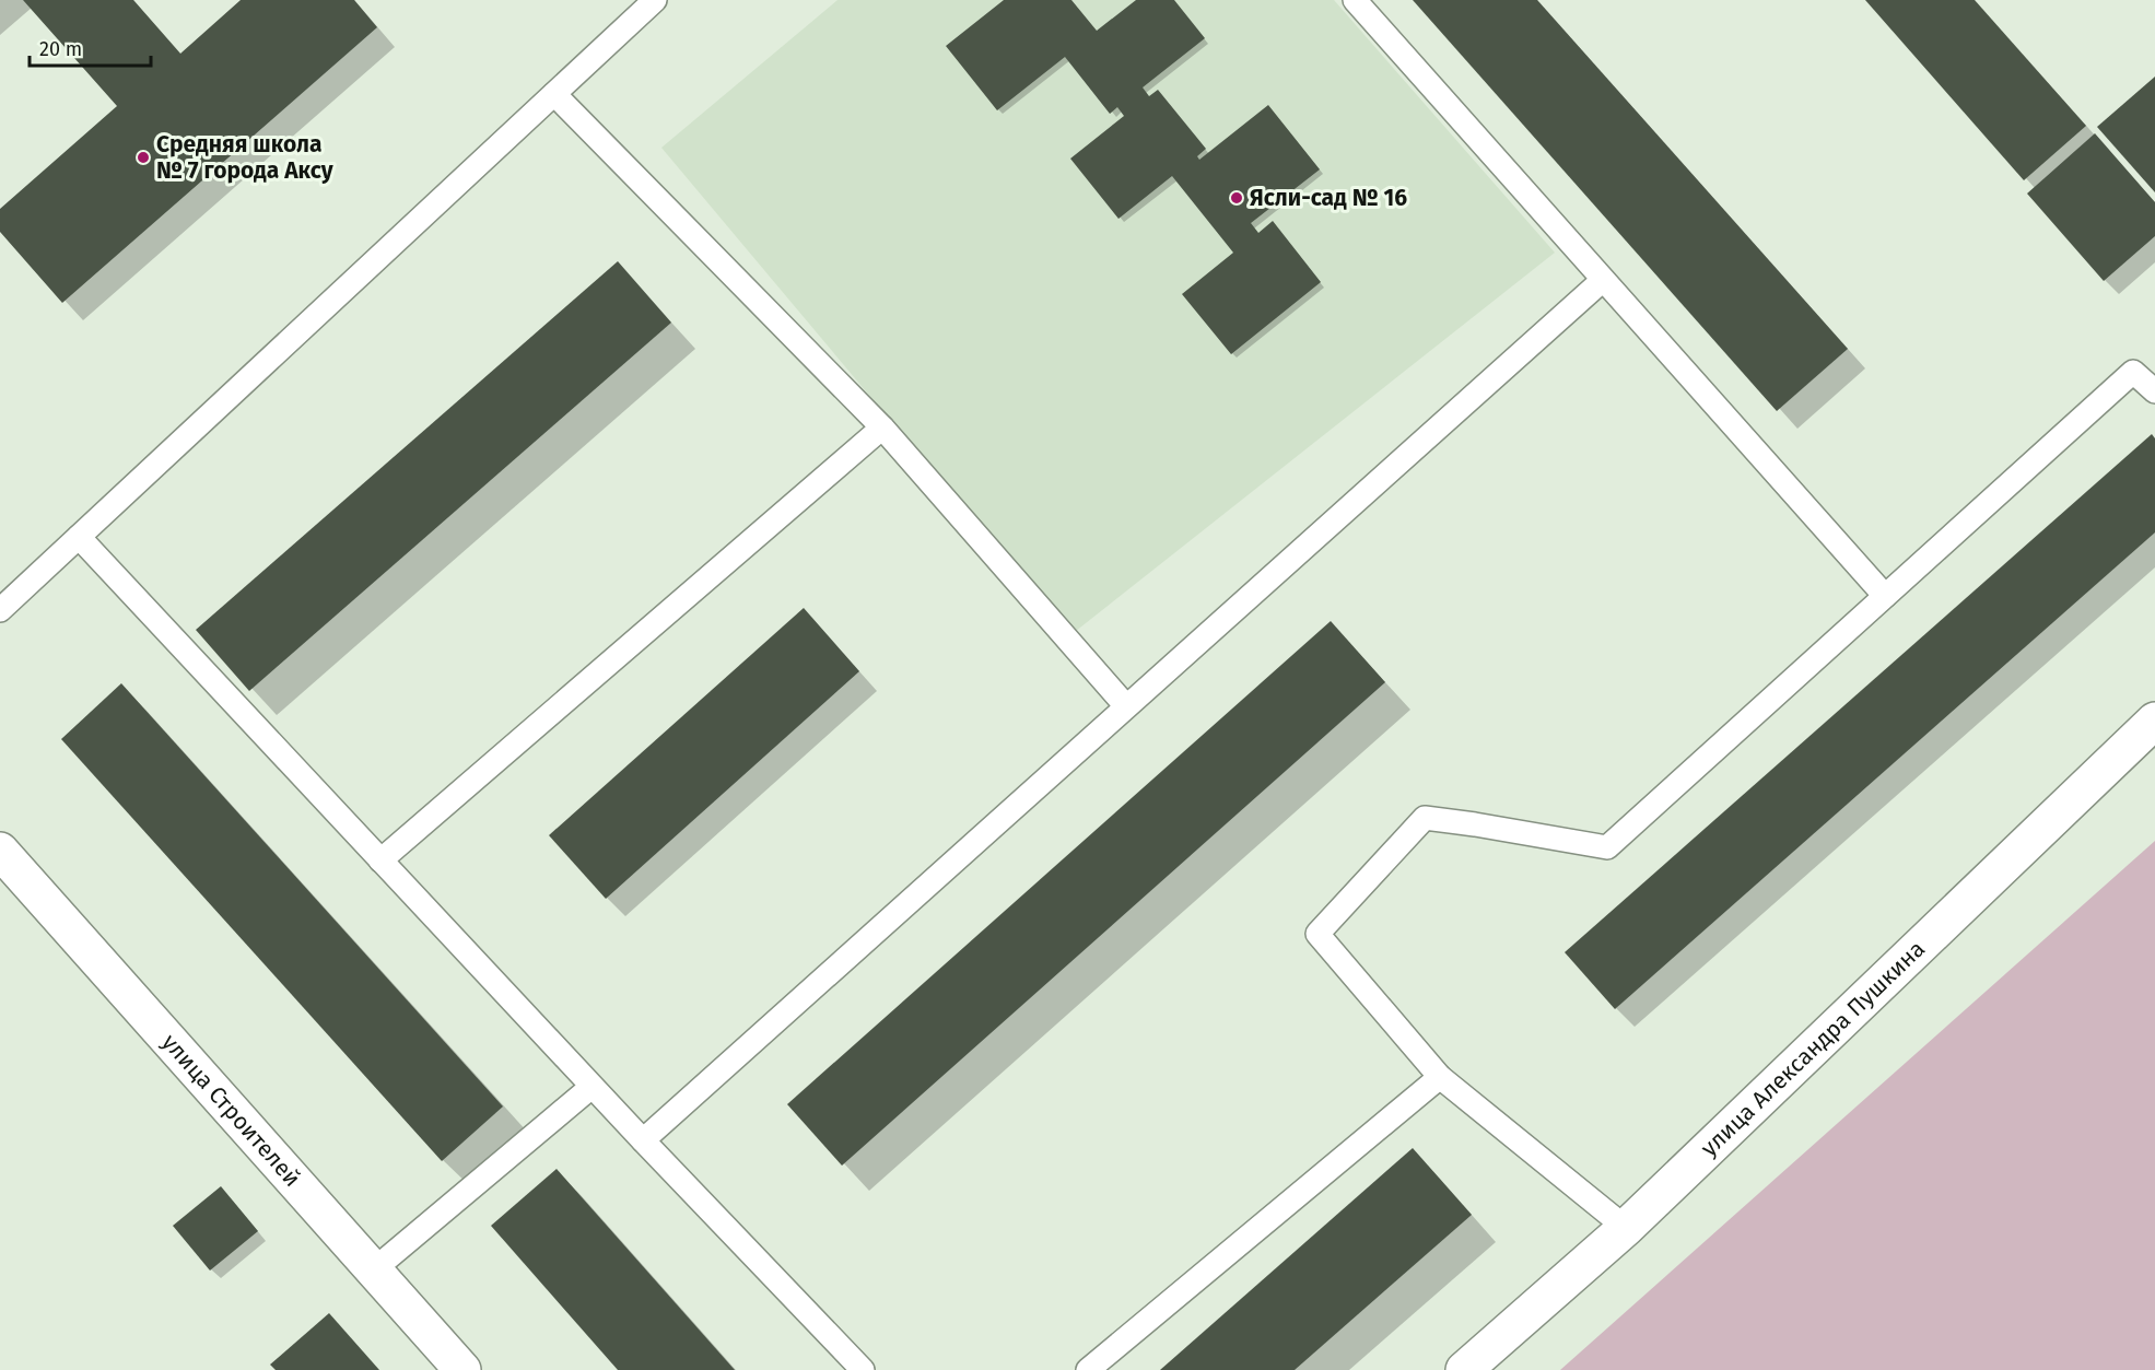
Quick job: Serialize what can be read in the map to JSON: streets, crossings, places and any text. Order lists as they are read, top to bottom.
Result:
{
  "streets": {
    "street": ["улица Александра Пушкина", "улица Строителей"]
  },
  "places": ["Средняя школа № 7 города Аксу", "Ясли-сад № 16"],
  "scale_bar": "20 m"
}
